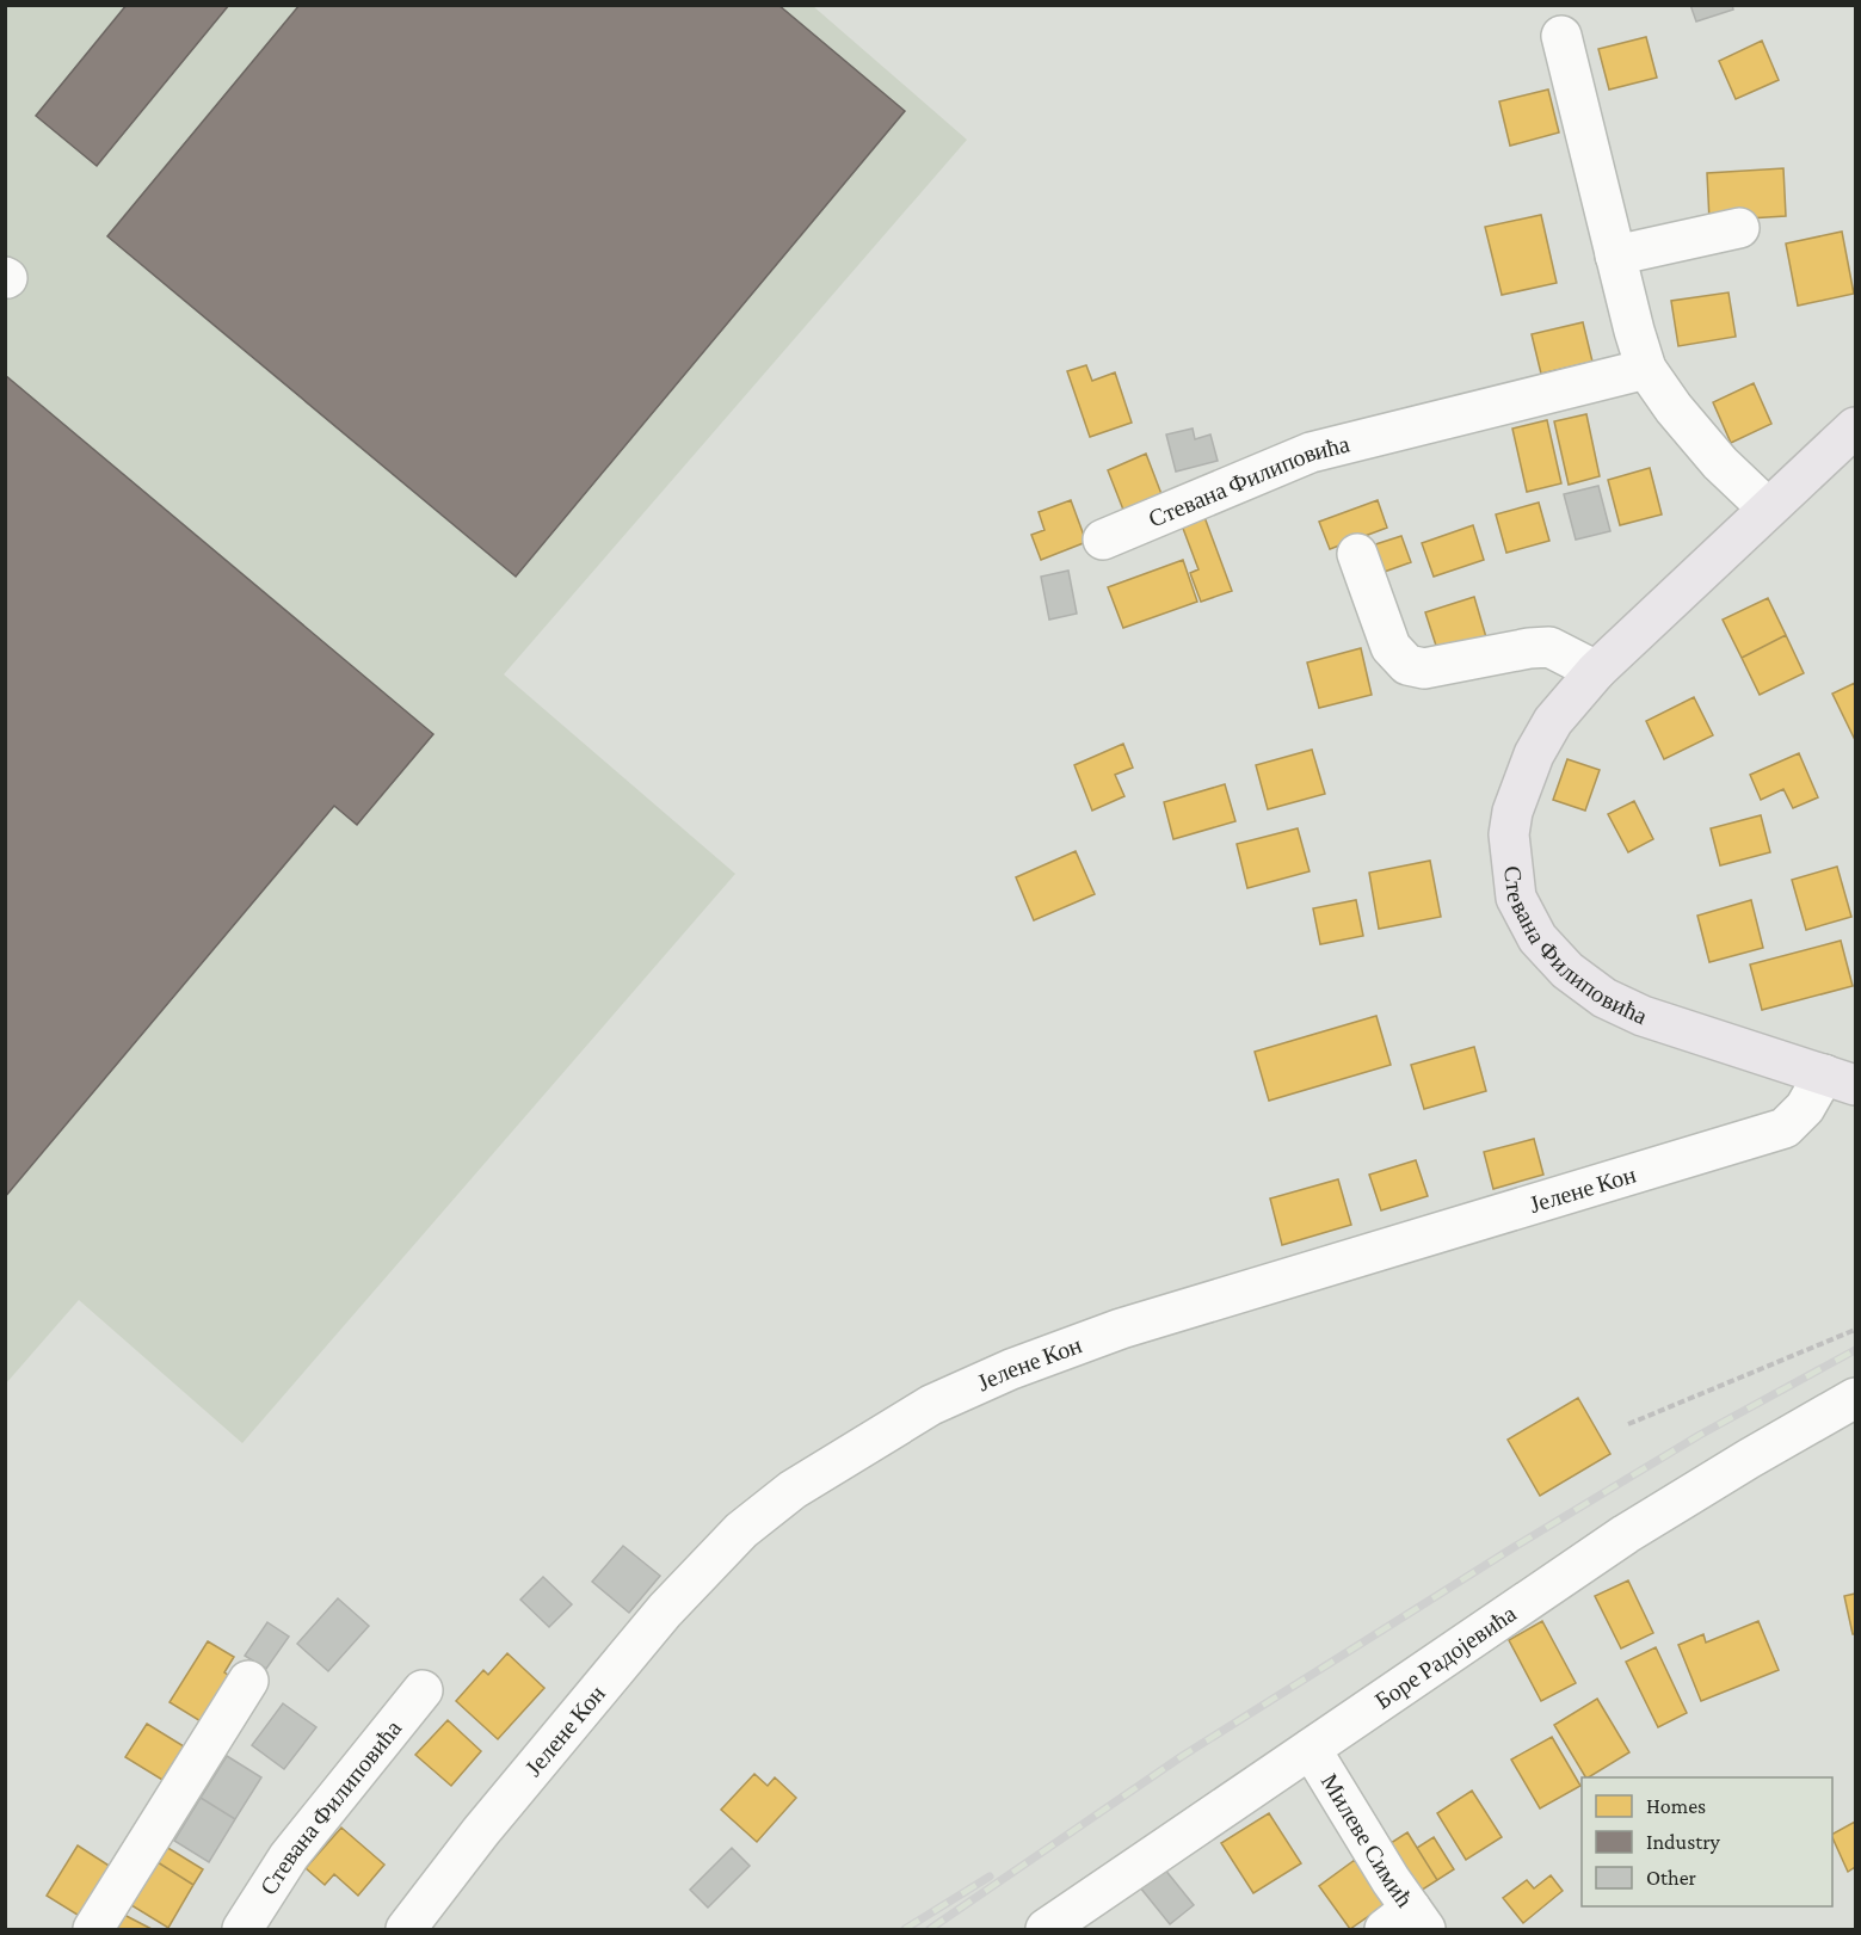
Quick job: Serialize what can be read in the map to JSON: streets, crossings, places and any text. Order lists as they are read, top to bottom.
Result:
{
  "streets": {
    "main road": ["Стевана Филиповића"],
    "street": ["Јелене Кон", "Боре Радојевића", "Милеве Симић"]
  },
  "crossings": [
    ["Стевана Филиповића", "Јелене Кон"],
    ["Боре Радојевића", "Милеве Симић"]
  ],
  "legend": ["Homes", "Industry", "Other"]
}
